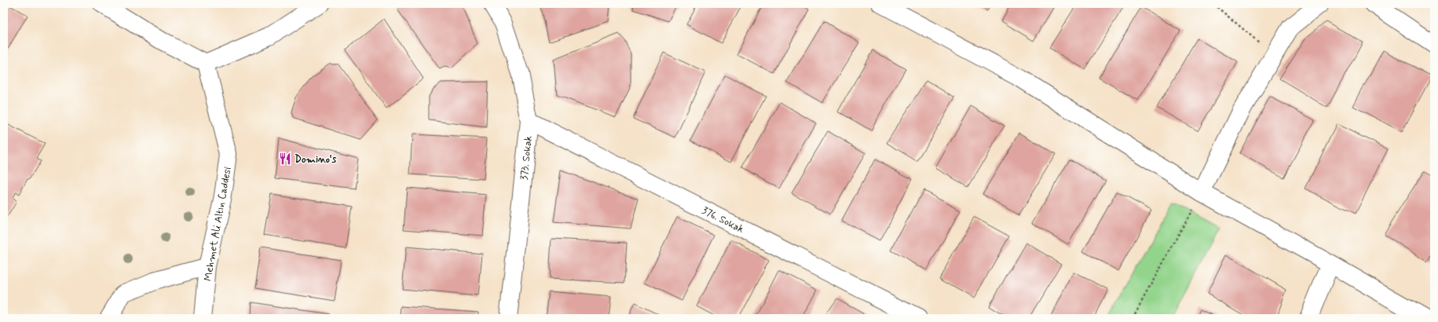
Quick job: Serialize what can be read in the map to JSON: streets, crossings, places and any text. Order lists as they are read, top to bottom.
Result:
{
  "streets": {
    "street": ["373. Sokak", "376. Sokak", "Mehmet Ali Altın Caddesi"]
  },
  "crossings": [
    ["373. Sokak", "376. Sokak"]
  ],
  "places": {
    "restaurant": ["Domino's"]
  }
}
